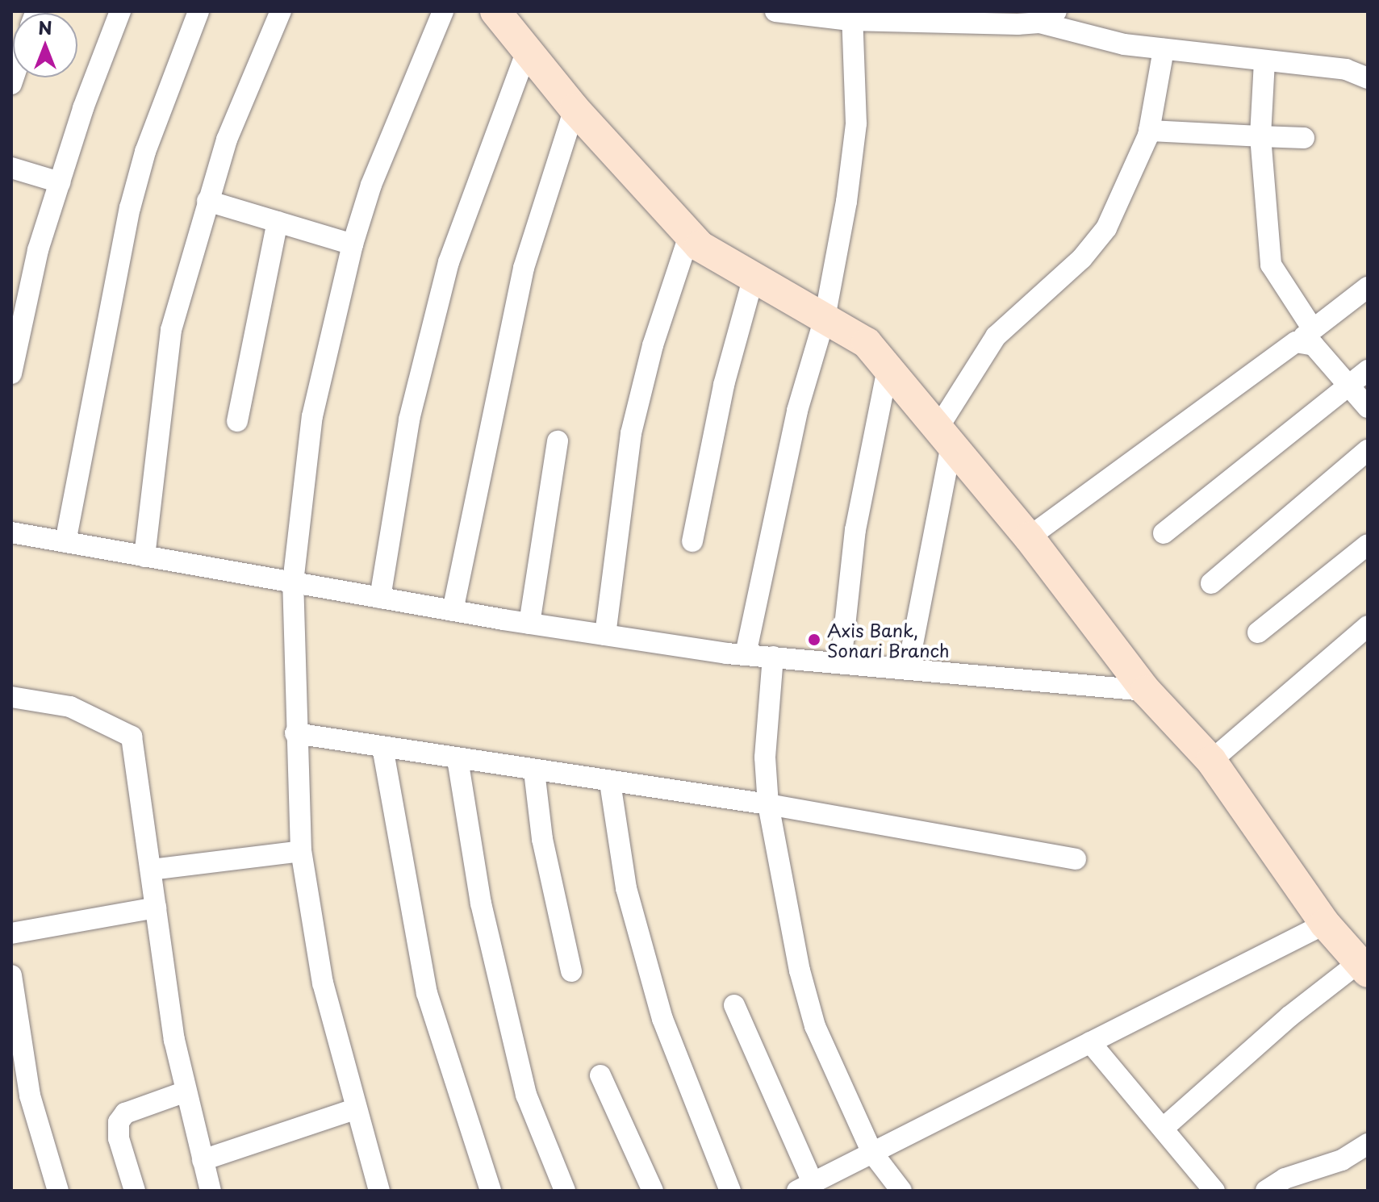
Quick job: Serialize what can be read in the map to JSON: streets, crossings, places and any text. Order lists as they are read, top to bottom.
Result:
{
  "places": ["Axis Bank, Sonari Branch"],
  "north": "top"
}
